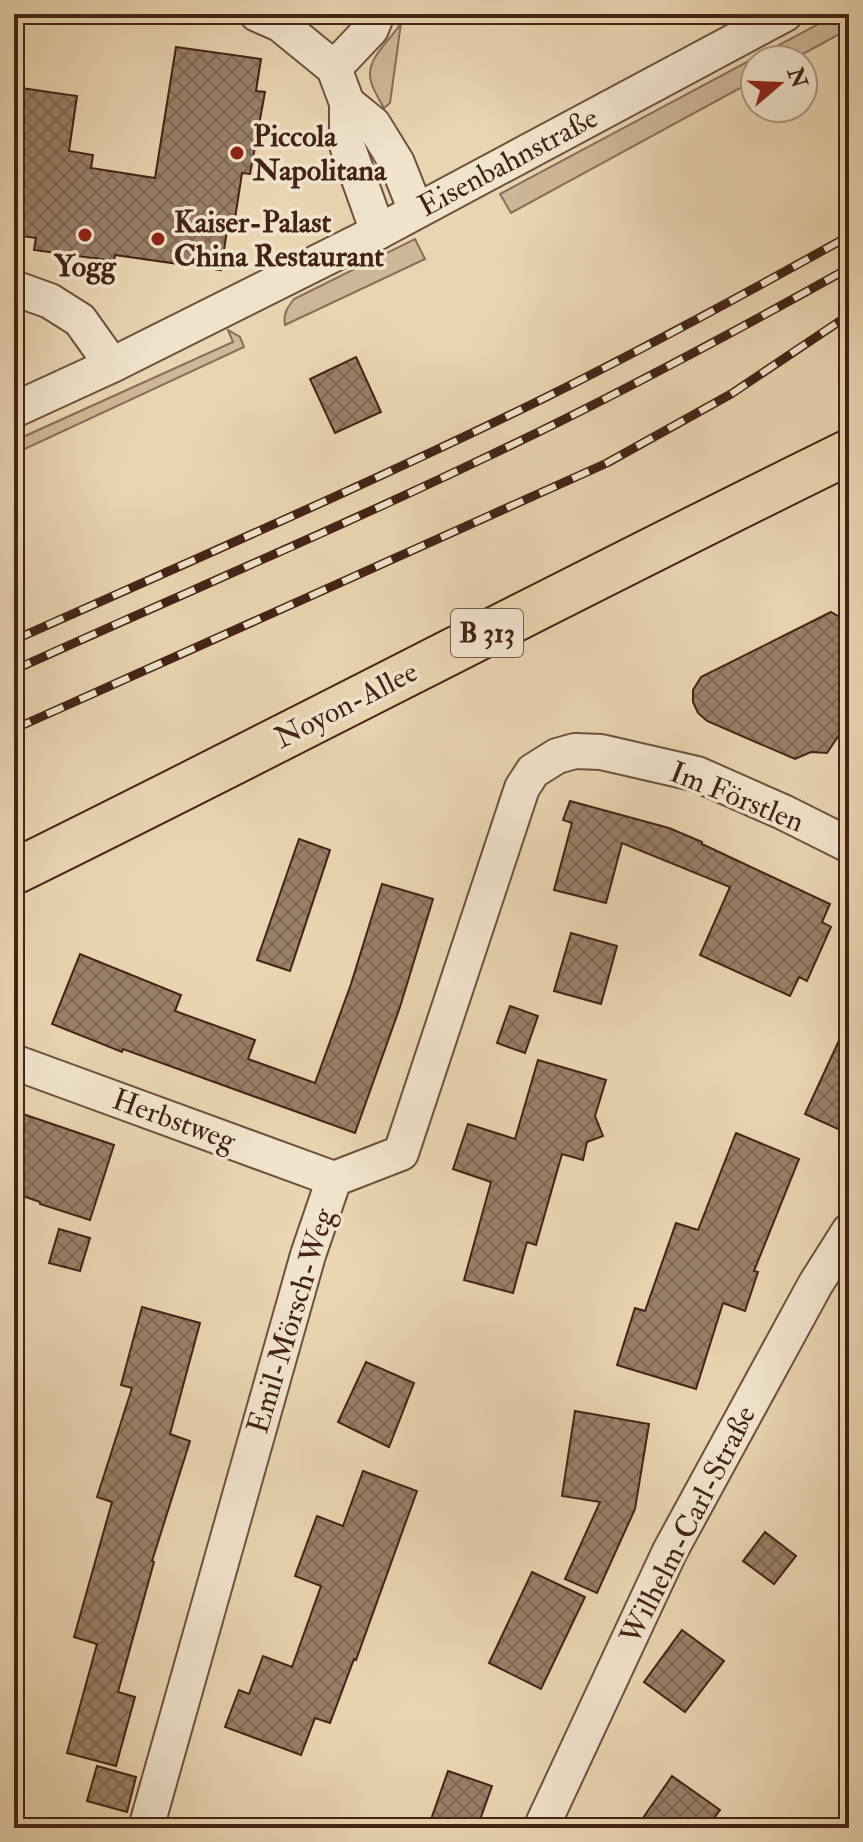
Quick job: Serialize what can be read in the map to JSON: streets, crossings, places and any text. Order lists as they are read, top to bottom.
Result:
{
  "streets": {
    "main road": ["B 313", "Noyon-Allee"],
    "street": [
      "Eisenbahnstraße",
      "Im Förstlen",
      "Herbstweg",
      "Emil-Mörsch-Weg",
      "Wilhelm-Carl-Straße"
    ]
  },
  "crossings": [
    ["Im Förstlen", "Emil-Mörsch-Weg"],
    ["Herbstweg", "Emil-Mörsch-Weg"]
  ],
  "places": ["Piccola Napolitana", "Yogg", "Kaiser-Palast China Restaurant"],
  "north": "right"
}
